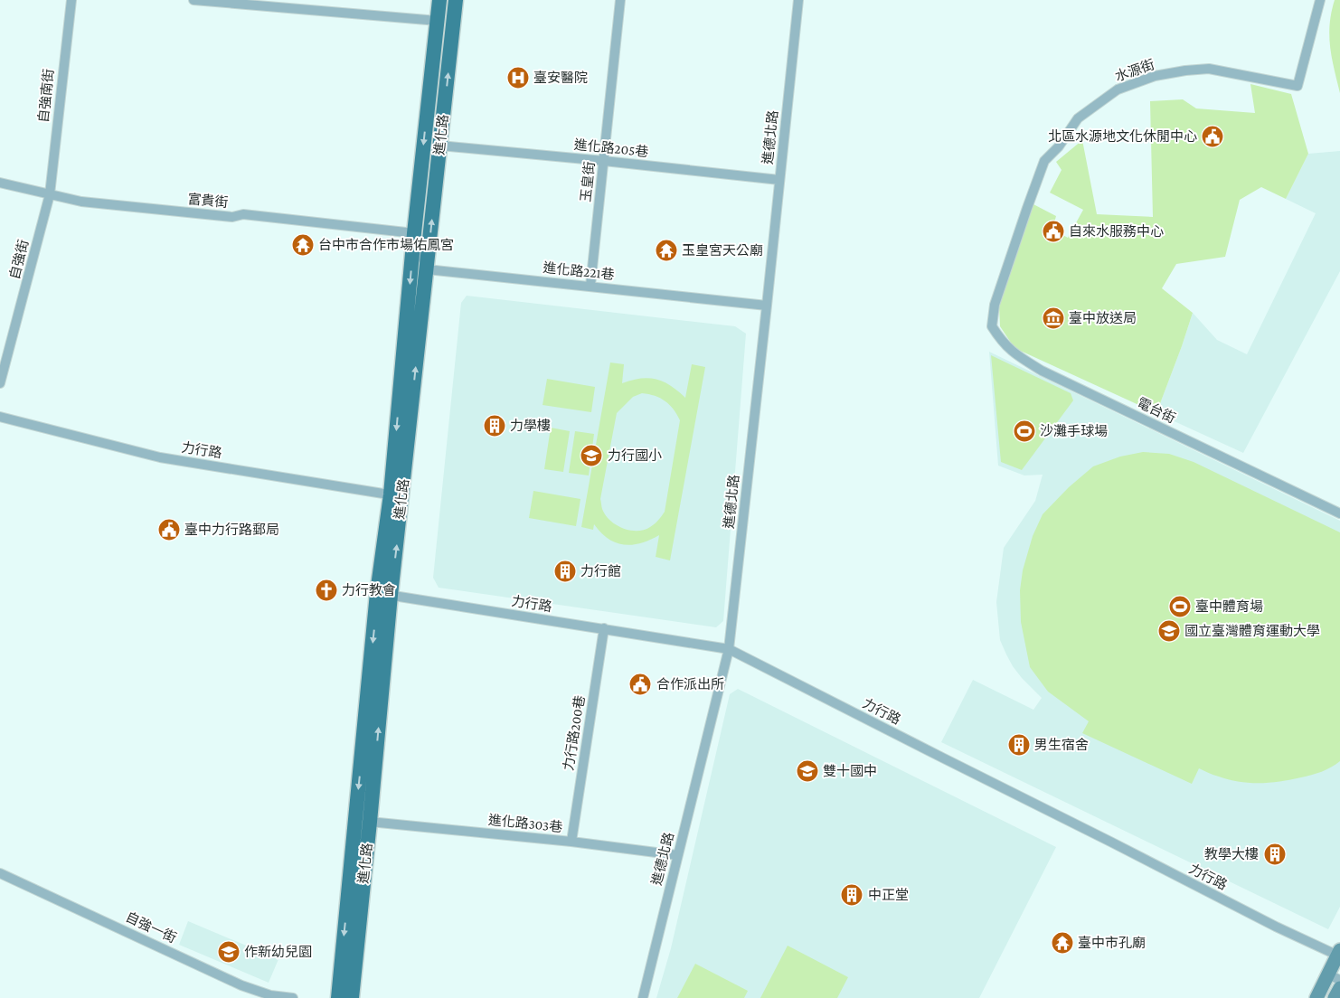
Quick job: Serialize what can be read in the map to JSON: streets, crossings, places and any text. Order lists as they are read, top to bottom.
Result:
{
  "streets": {
    "main road": ["進化路"],
    "street": [
      "水源街",
      "自強南街",
      "進德北路",
      "進化路205巷",
      "玉皇街",
      "富貴街",
      "自強街",
      "進化路221巷",
      "電台街",
      "力行路",
      "力行路200巷",
      "進化路303巷",
      "自強一街"
    ]
  },
  "crossings": [
    ["水源街", "電台街"],
    ["自強南街", "富貴街"],
    ["自強南街", "自強街"],
    ["進化路", "進化路205巷"],
    ["進化路", "富貴街"],
    ["進化路", "進化路221巷"],
    ["進化路", "力行路"],
    ["進化路", "進化路303巷"],
    ["進德北路", "進化路205巷"],
    ["進德北路", "進化路221巷"],
    ["進德北路", "力行路"],
    ["進德北路", "進化路303巷"],
    ["進化路205巷", "玉皇街"],
    ["玉皇街", "進化路221巷"],
    ["富貴街", "自強街"],
    ["力行路", "力行路200巷"],
    ["力行路200巷", "進化路303巷"]
  ],
  "places": {
    "hospital": ["臺安醫院"],
    "public building": [
      "北區水源地文化休閒中心",
      "自來水服務中心",
      "臺中力行路郵局",
      "合作派出所"
    ],
    "temple": ["台中市合作市場佑鳳宮", "玉皇宮天公廟", "臺中市孔廟"],
    "museum": ["臺中放送局"],
    "building": [
      "力學樓",
      "力行館",
      "男生宿舍",
      "教學大樓",
      "中正堂"
    ],
    "sports": ["沙灘手球場", "臺中體育場"],
    "school or university": [
      "力行國小",
      "國立臺灣體育運動大學",
      "雙十國中",
      "作新幼兒園"
    ],
    "church": ["力行教會"]
  }
}
